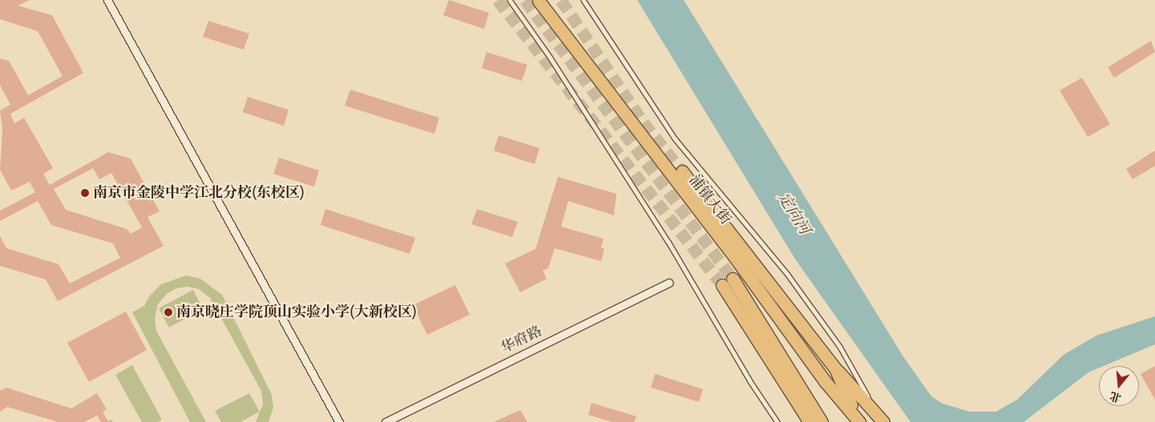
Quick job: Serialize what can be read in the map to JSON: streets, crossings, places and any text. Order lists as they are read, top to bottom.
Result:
{
  "streets": {
    "highway": ["浦镇大街"],
    "street": ["华府路"]
  },
  "water": ["定向河"],
  "places": ["南京市金陵中学江北分校(东校区)", "南京晓庄学院顶山实验小学(大新校区)"],
  "north": "bottom"
}
